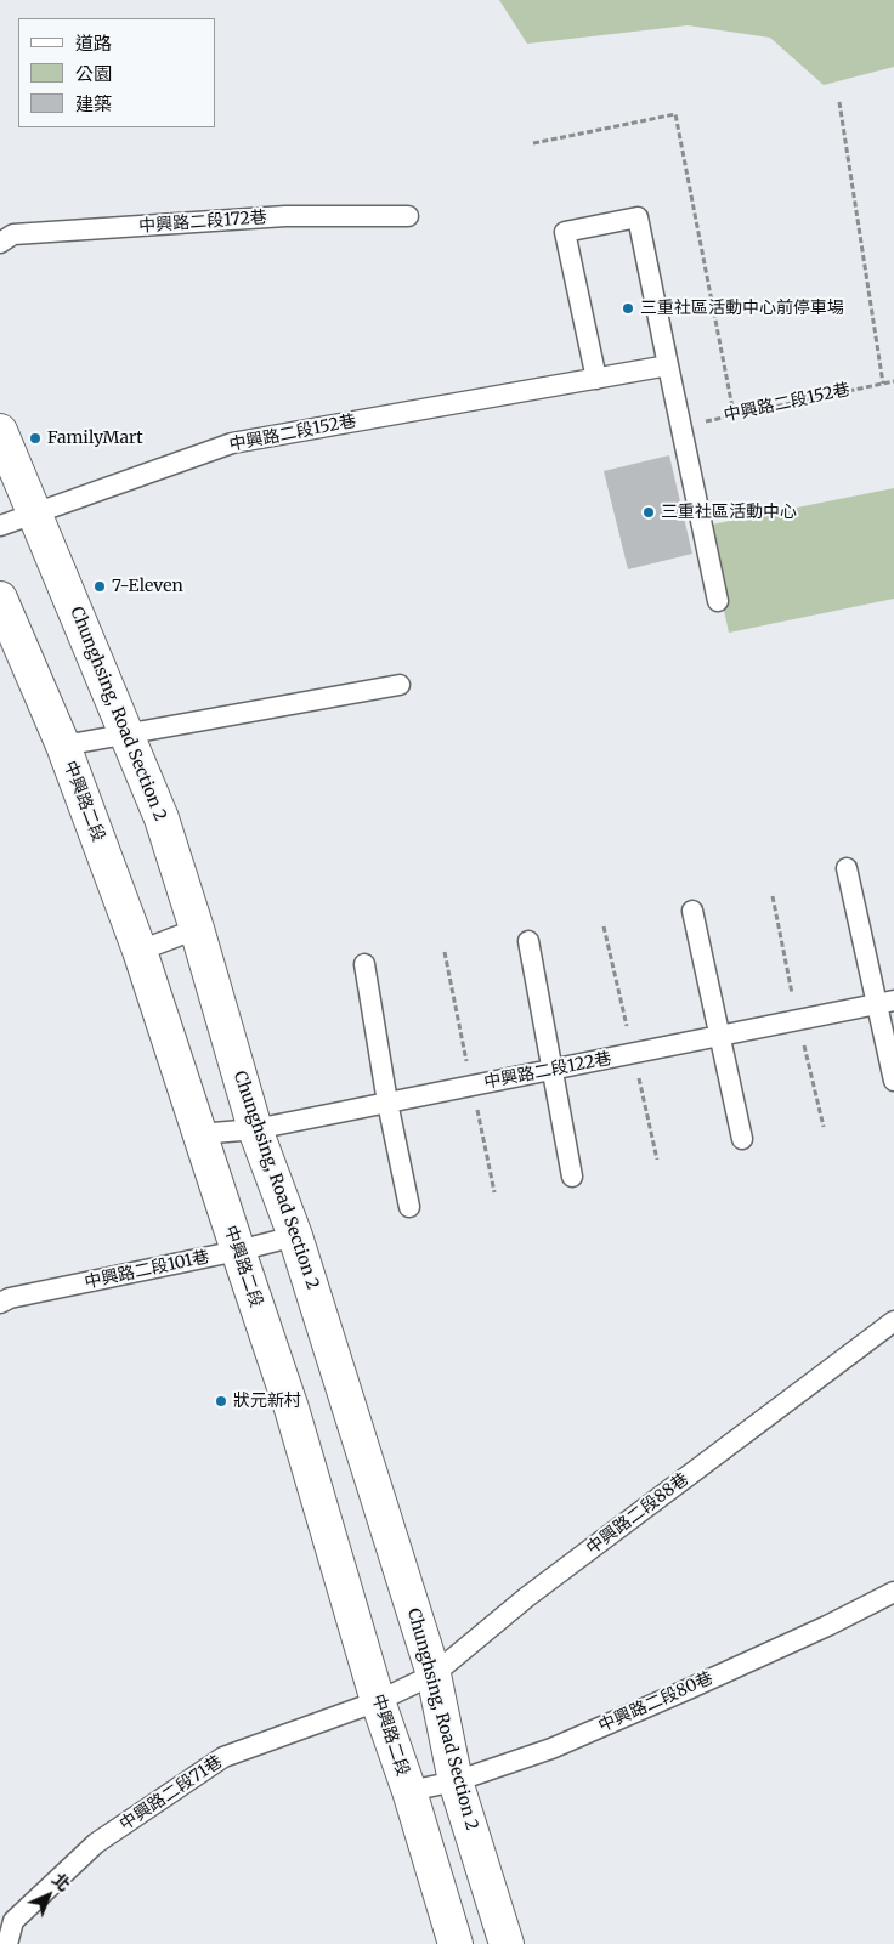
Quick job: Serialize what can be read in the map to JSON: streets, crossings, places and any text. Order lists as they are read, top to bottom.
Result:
{
  "streets": {
    "main road": ["Chunghsing, Road Section 2", "中興路二段"],
    "lane": [
      "中興路二段172巷",
      "中興路二段152巷",
      "中興路二段122巷",
      "中興路二段101巷",
      "中興路二段88巷",
      "中興路二段80巷",
      "中興路二段71巷"
    ]
  },
  "crossings": [
    ["中興路二段152巷", "Chunghsing, Road Section 2"],
    ["Chunghsing, Road Section 2", "中興路二段122巷"],
    ["Chunghsing, Road Section 2", "中興路二段101巷"],
    ["Chunghsing, Road Section 2", "中興路二段88巷"],
    ["Chunghsing, Road Section 2", "中興路二段80巷"],
    ["中興路二段", "中興路二段122巷"],
    ["中興路二段", "中興路二段101巷"],
    ["中興路二段", "中興路二段88巷"],
    ["中興路二段", "中興路二段80巷"],
    ["中興路二段", "中興路二段71巷"],
    ["中興路二段88巷", "中興路二段71巷"]
  ],
  "places": [
    "三重社區活動中心前停車場",
    "FamilyMart",
    "三重社區活動中心",
    "7-Eleven",
    "狀元新村"
  ],
  "legend": ["道路", "公園", "建築"],
  "north": "top right"
}
